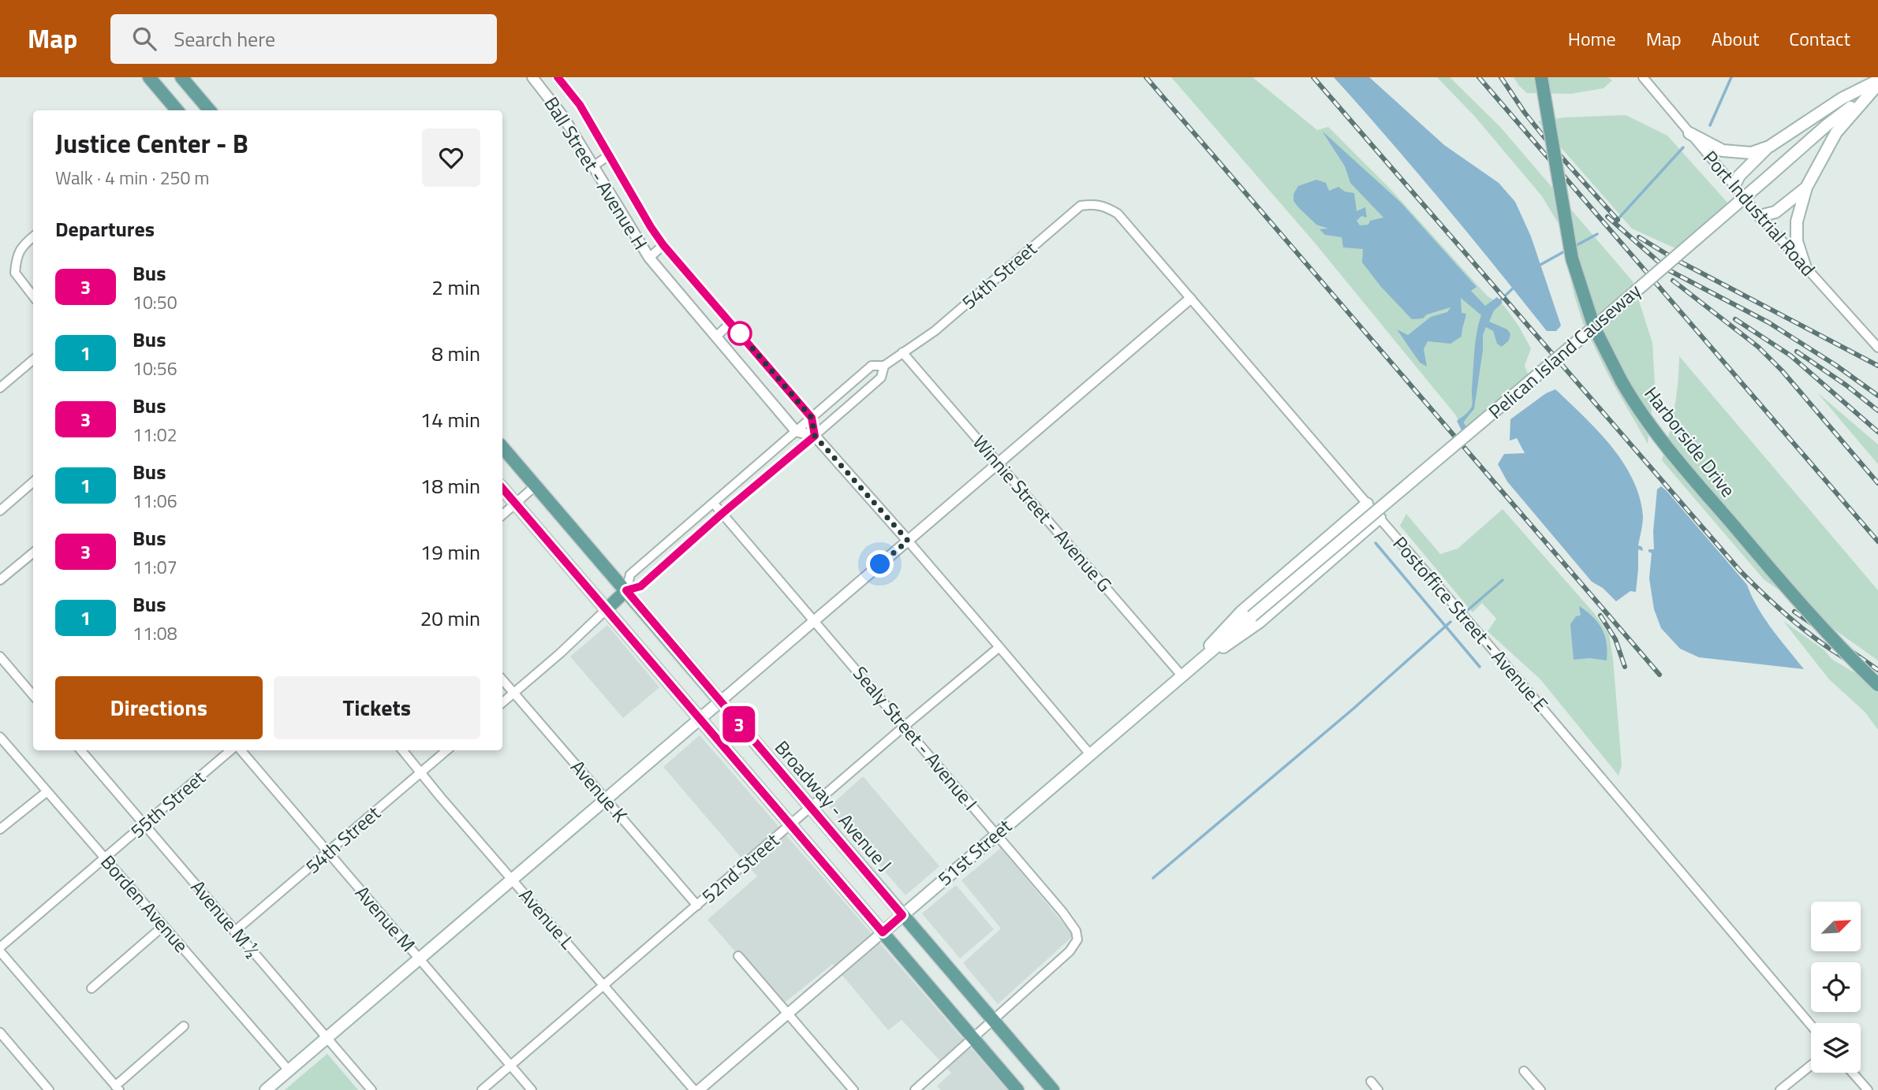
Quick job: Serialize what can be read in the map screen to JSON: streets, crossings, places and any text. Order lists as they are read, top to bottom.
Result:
{
  "streets": {
    "main road": [
      "Pelican Island Causeway",
      "Harborside Drive",
      "Broadway - Avenue J",
      "51st Street"
    ],
    "street": [
      "Ball Street - Avenue H",
      "Port Industrial Road",
      "54th Street",
      "Winnie Street - Avenue G",
      "Postoffice Street - Avenue E",
      "Sealy Street - Avenue I",
      "Avenue K",
      "55th Street",
      "52nd Street",
      "Borden Avenue",
      "Avenue M ½",
      "Avenue M",
      "Avenue L"
    ]
  },
  "crossings": [
    ["Ball Street - Avenue H", "54th Street"],
    ["54th Street", "Winnie Street - Avenue G"],
    ["54th Street", "Postoffice Street - Avenue E"],
    ["54th Street", "Sealy Street - Avenue I"],
    ["54th Street", "Broadway - Avenue J"],
    ["54th Street", "Avenue M ½"],
    ["54th Street", "Avenue M"],
    ["54th Street", "Avenue L"],
    ["Pelican Island Causeway", "Harborside Drive"],
    ["Pelican Island Causeway", "51st Street"],
    ["Winnie Street - Avenue G", "51st Street"],
    ["Sealy Street - Avenue I", "Broadway - Avenue J"],
    ["Sealy Street - Avenue I", "51st Street"],
    ["Sealy Street - Avenue I", "52nd Street"],
    ["Avenue K", "52nd Street"],
    ["55th Street", "Borden Avenue"],
    ["55th Street", "Avenue M ½"],
    ["Broadway - Avenue J", "51st Street"],
    ["Broadway - Avenue J", "52nd Street"],
    ["52nd Street", "Avenue M"],
    ["52nd Street", "Avenue L"]
  ],
  "lines": ["bus line 3"],
  "north": "top right",
  "page": {
    "header": "Map",
    "search": "Search here",
    "nav": [
      "Home",
      "Map",
      "About",
      "Contact"
    ],
    "on_map": "3",
    "heading": [
      ["Justice Center - B", "Walk · 4 min · 250 m"],
      "Departures"
    ],
    "list": [
      {
        "mark": "3",
        "name": "Bus",
        "note": "10:50",
        "value": "2 min"
      },
      {
        "mark": "1",
        "name": "Bus",
        "note": "10:56",
        "value": "8 min"
      },
      {
        "mark": "3",
        "name": "Bus",
        "note": "11:02",
        "value": "14 min"
      },
      {
        "mark": "1",
        "name": "Bus",
        "note": "11:06",
        "value": "18 min"
      },
      {
        "mark": "3",
        "name": "Bus",
        "note": "11:07",
        "value": "19 min"
      },
      {
        "mark": "1",
        "name": "Bus",
        "note": "11:08",
        "value": "20 min"
      }
    ],
    "buttons": ["Directions", "Tickets"]
  }
}
